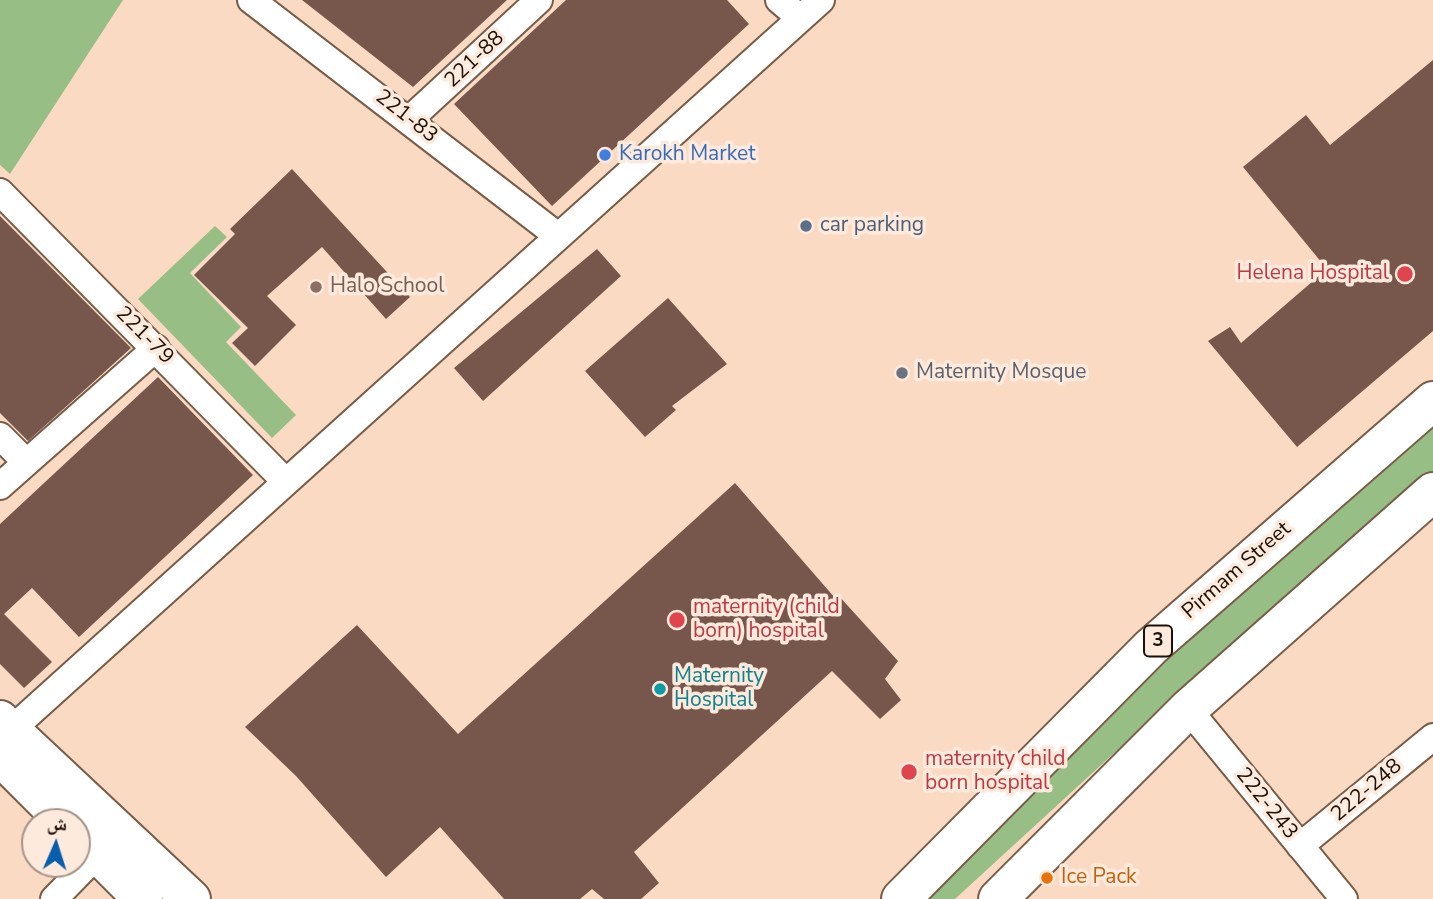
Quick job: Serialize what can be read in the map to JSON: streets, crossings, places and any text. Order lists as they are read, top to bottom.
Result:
{
  "streets": {
    "main road": ["Pirmam Street", "3"],
    "street": [
      "221-88",
      "221-83",
      "221-79",
      "222-248",
      "222-243"
    ]
  },
  "crossings": [
    ["221-88", "221-83"],
    ["222-248", "222-243"]
  ],
  "places": [
    "Karokh Market",
    "car parking",
    "Helena Hospital",
    "Halo School",
    "Maternity Mosque",
    "maternity (child born) hospital",
    "Maternity Hospital",
    "maternity child born hospital",
    "Ice Pack"
  ],
  "north": "top"
}
